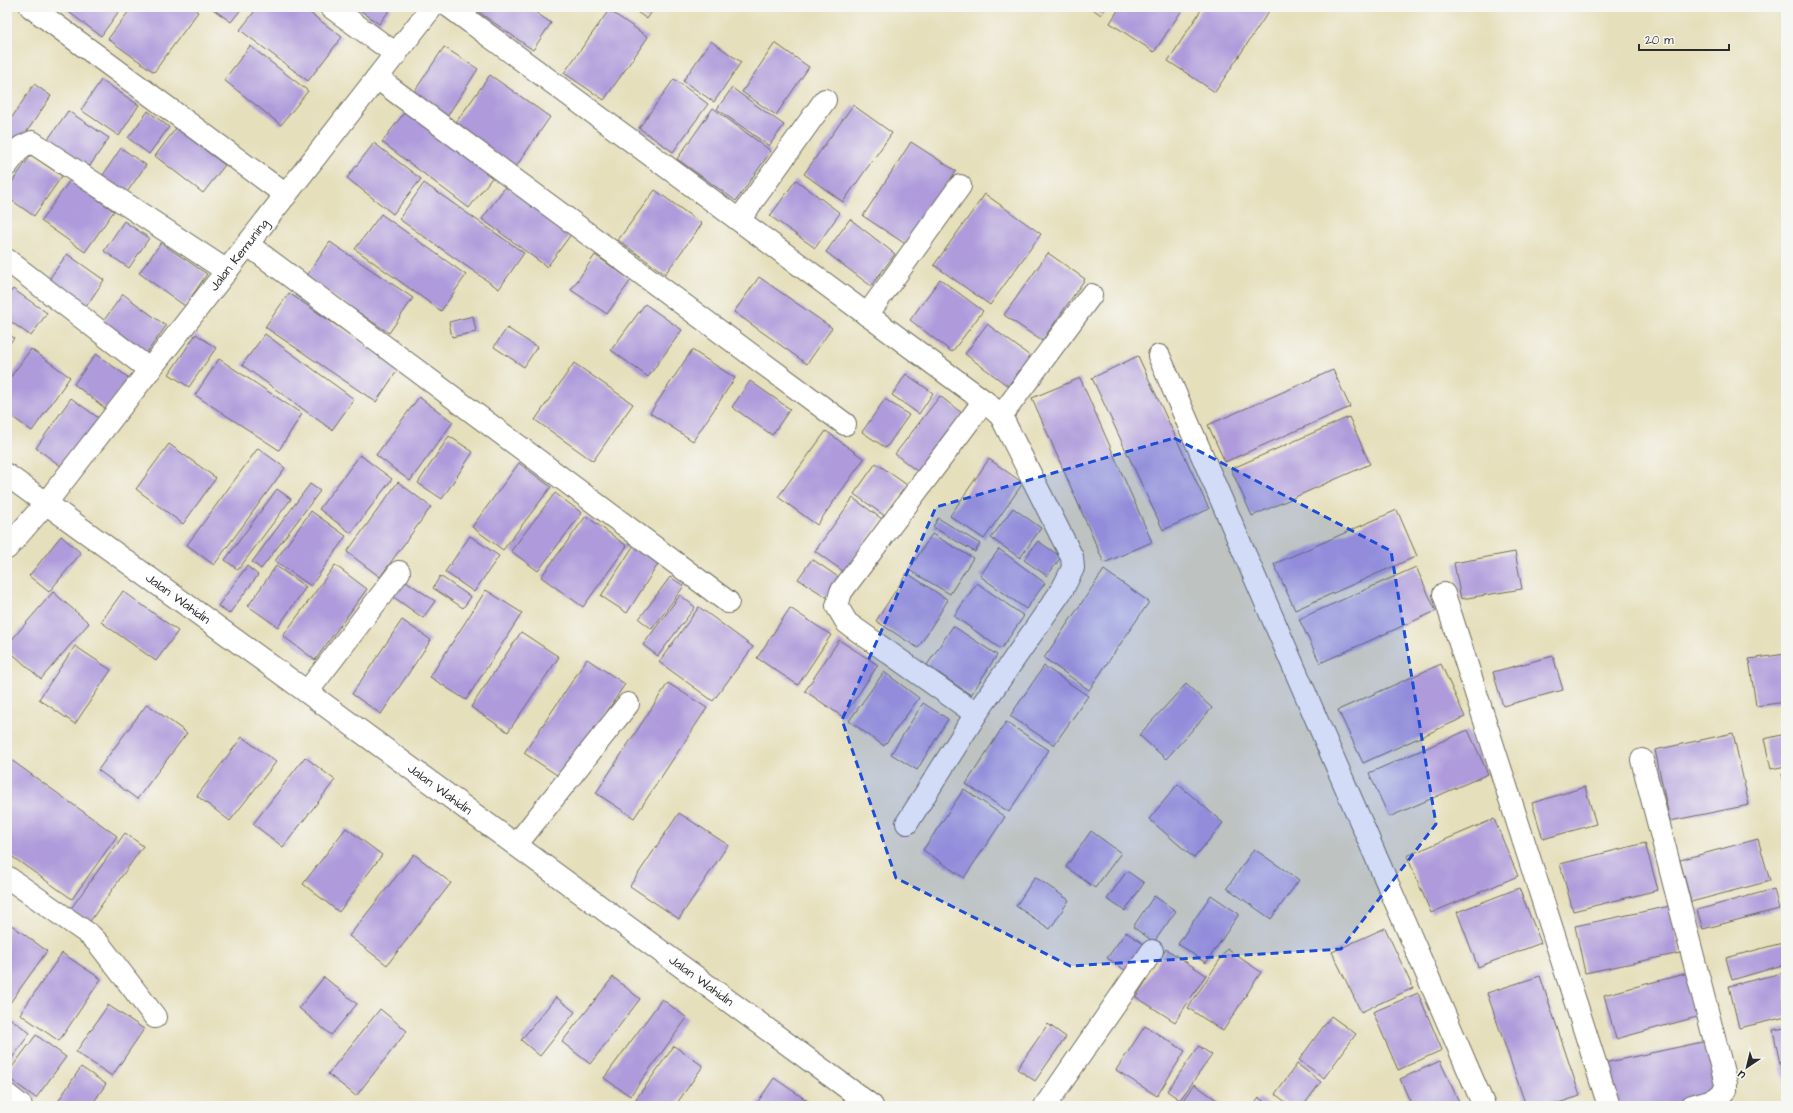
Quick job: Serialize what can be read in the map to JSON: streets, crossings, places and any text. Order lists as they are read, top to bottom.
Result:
{
  "streets": {
    "street": ["Jalan Kemuning", "Jalan Wahidin"]
  },
  "crossings": [
    ["Jalan Kemuning", "Jalan Wahidin"]
  ],
  "scale_bar": "20 m",
  "north": "bottom left"
}
